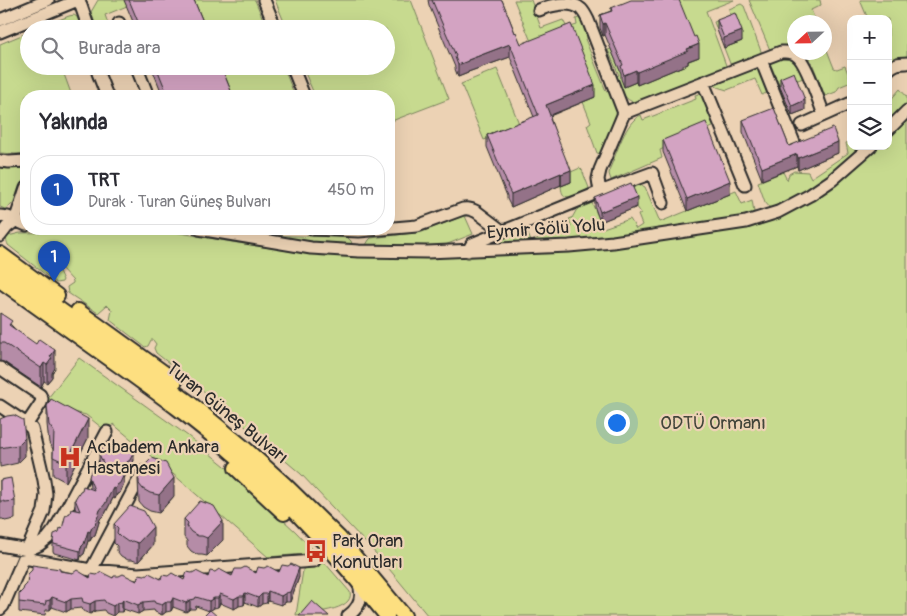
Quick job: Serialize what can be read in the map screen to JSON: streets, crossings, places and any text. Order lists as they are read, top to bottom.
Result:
{
  "streets": {
    "main road": ["Turan Güneş Bulvarı"],
    "street": ["Eymir Gölü Yolu"]
  },
  "parks": ["ODTÜ Ormanı"],
  "places": {
    "hospital": ["Acıbadem Ankara Hastanesi"],
    "bus stop": ["Park Oran Konutları"]
  },
  "north": "left",
  "page": {
    "map_buttons": ["+", "−"],
    "search": "Burada ara",
    "heading": "Yakında",
    "list": [
      {
        "mark": "1",
        "name": "TRT",
        "note": "Durak · Turan Güneş Bulvarı",
        "value": "450 m"
      }
    ],
    "pins": "1"
  }
}
